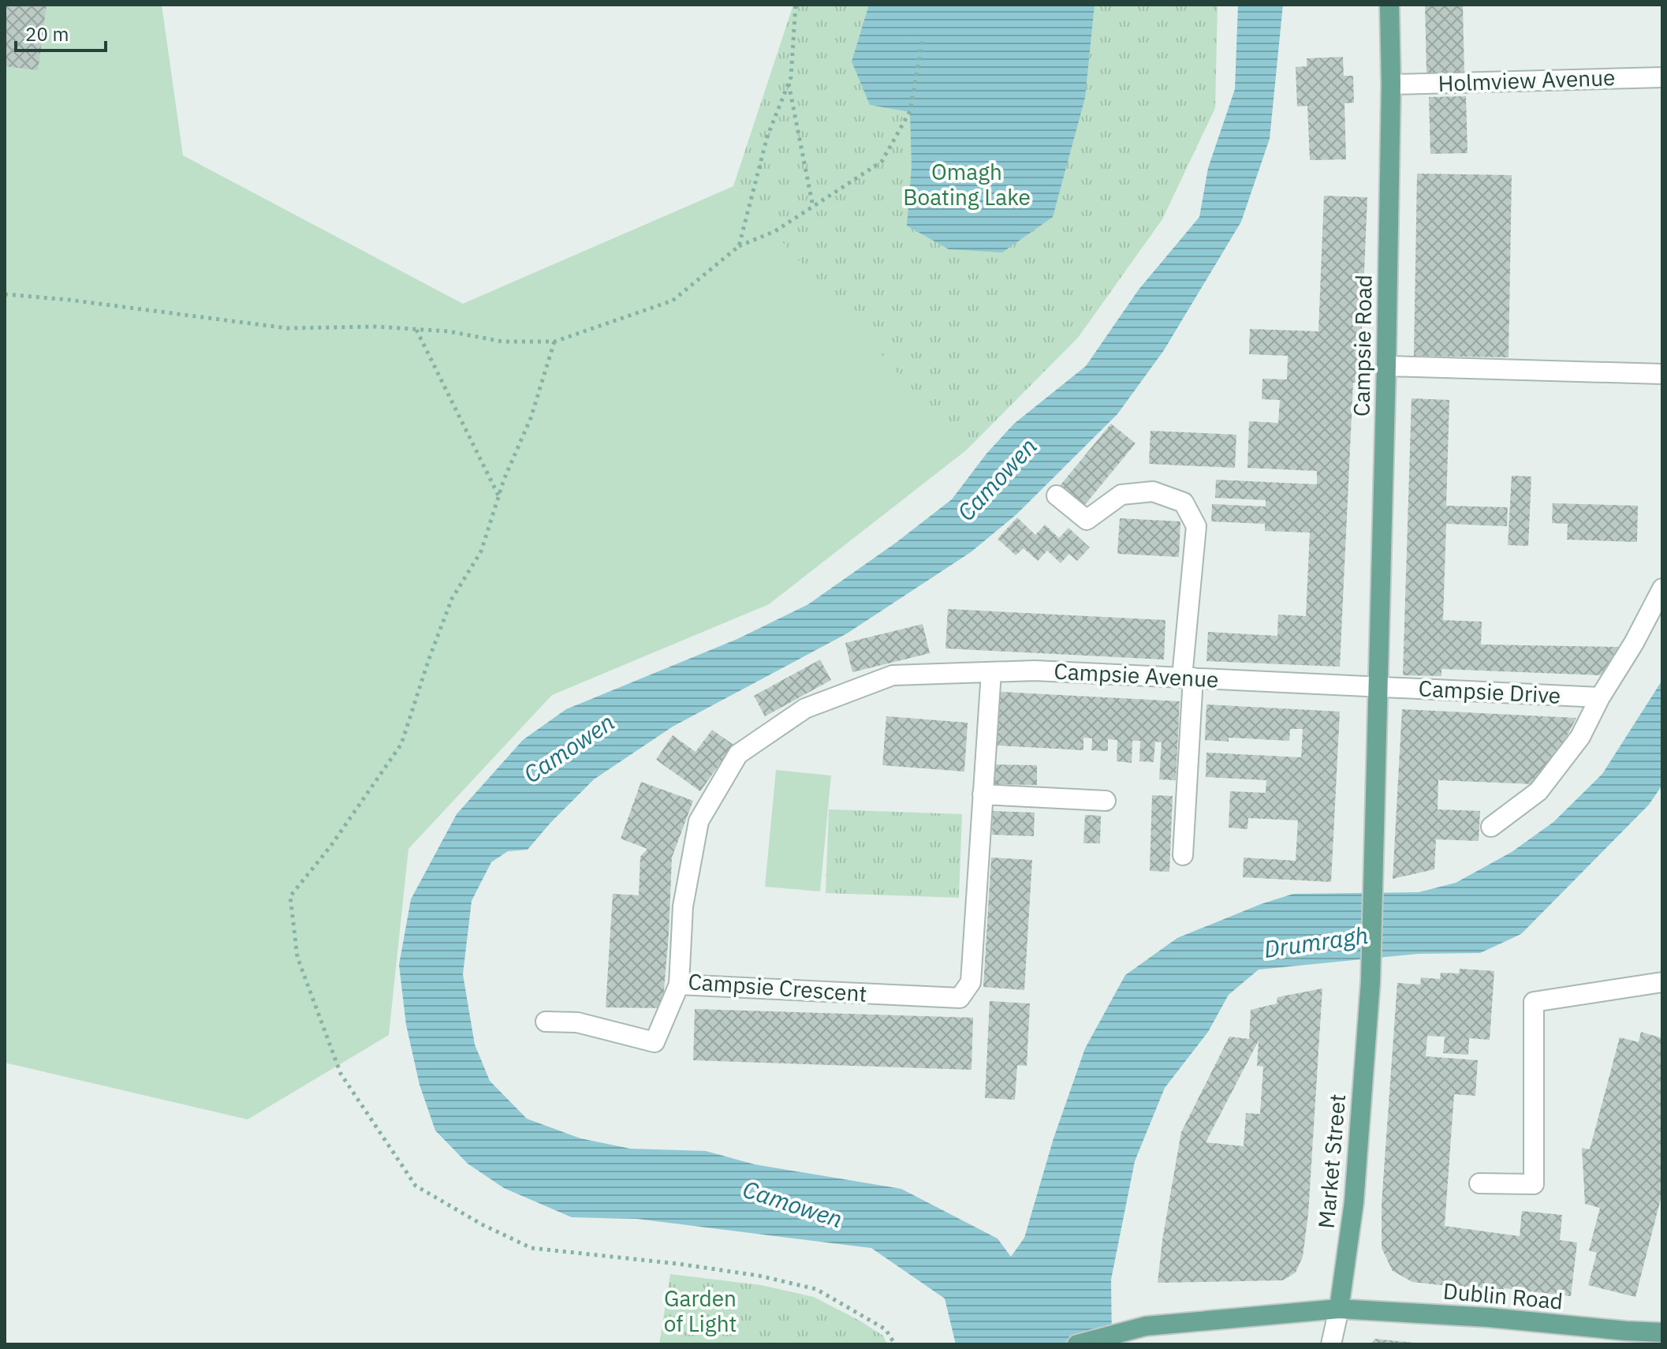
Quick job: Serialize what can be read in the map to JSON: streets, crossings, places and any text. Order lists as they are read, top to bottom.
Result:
{
  "streets": {
    "main road": ["Campsie Road", "Market Street", "Dublin Road"],
    "street": [
      "Holmview Avenue",
      "Campsie Avenue",
      "Campsie Drive",
      "Campsie Crescent"
    ]
  },
  "crossings": [
    ["Holmview Avenue", "Campsie Road"],
    ["Campsie Road", "Campsie Avenue"],
    ["Campsie Road", "Campsie Drive"],
    ["Campsie Road", "Market Street"],
    ["Campsie Avenue", "Campsie Drive"],
    ["Campsie Avenue", "Campsie Crescent"],
    ["Market Street", "Dublin Road"]
  ],
  "water": ["Camowen", "Drumragh"],
  "parks": ["Omagh Boating Lake", "Garden of Light"],
  "scale_bar": "20 m"
}
